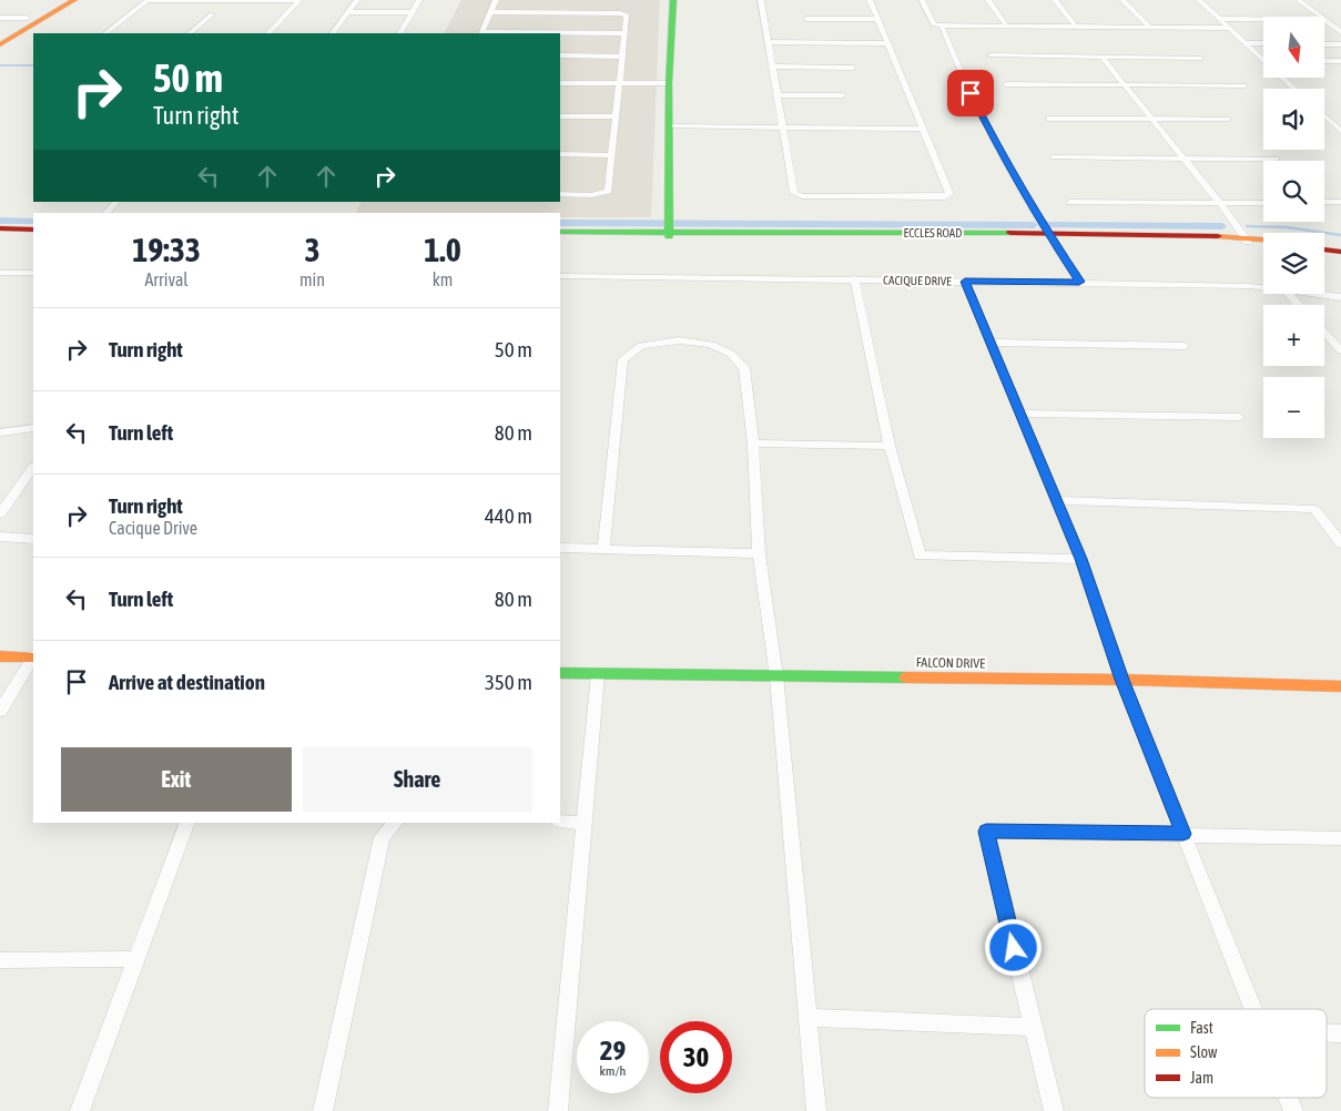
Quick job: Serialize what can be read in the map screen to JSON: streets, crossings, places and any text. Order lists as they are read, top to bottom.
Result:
{
  "streets": {
    "street": ["ECCLES ROAD", "CACIQUE DRIVE", "FALCON DRIVE"]
  },
  "legend": ["Fast", "Slow", "Jam"],
  "north": "bottom",
  "page": {
    "map_buttons": ["+", "−"],
    "turn": ["50 m", "Turn right"],
    "eta": [
      "19:33",
      "Arrival",
      "3",
      "min",
      "1.0",
      "km"
    ],
    "list": [
      {
        "name": "Turn right",
        "value": "50 m"
      },
      {
        "name": "Turn left",
        "value": "80 m"
      },
      {
        "name": "Turn right",
        "note": "Cacique Drive",
        "value": "440 m"
      },
      {
        "name": "Turn left",
        "value": "80 m"
      },
      {
        "name": "Arrive at destination",
        "value": "350 m"
      }
    ],
    "buttons": ["Exit", "Share"],
    "speed": "29 km/h",
    "limit": "30"
  }
}
